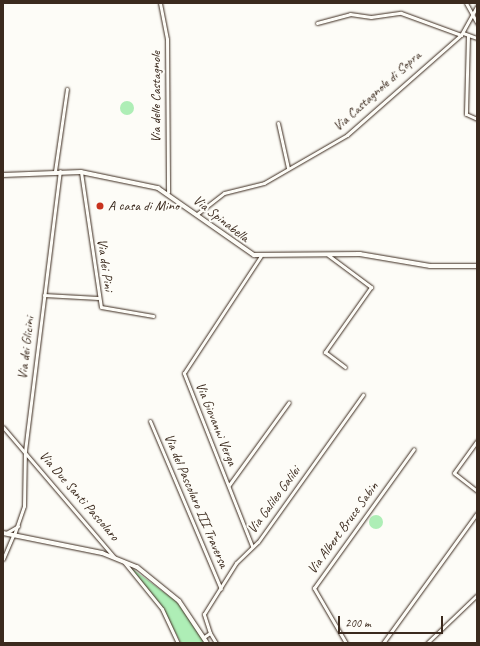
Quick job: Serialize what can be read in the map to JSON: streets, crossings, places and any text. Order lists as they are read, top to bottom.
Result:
{
  "streets": {
    "street": [
      "Via Castagnole di Sopra",
      "Via delle Castagnole",
      "Via Spinabella",
      "Via dei Pini",
      "Via dei Glicini",
      "Via Giovanni Verga",
      "Via Due Santi Pascolaro",
      "Via Galileo Galilei",
      "Via del Pascolaro III Traversa",
      "Via Albert Bruce Sabin"
    ]
  },
  "crossings": [
    ["Via Castagnole di Sopra", "Via Spinabella"],
    ["Via delle Castagnole", "Via Spinabella"],
    ["Via Spinabella", "Via dei Pini"],
    ["Via Spinabella", "Via dei Glicini"],
    ["Via Spinabella", "Via Giovanni Verga"],
    ["Via dei Glicini", "Via Due Santi Pascolaro"],
    ["Via Giovanni Verga", "Via Galileo Galilei"],
    ["Via Galileo Galilei", "Via del Pascolaro III Traversa"]
  ],
  "places": ["A casa di Mino"],
  "scale_bar": "200 m"
}
